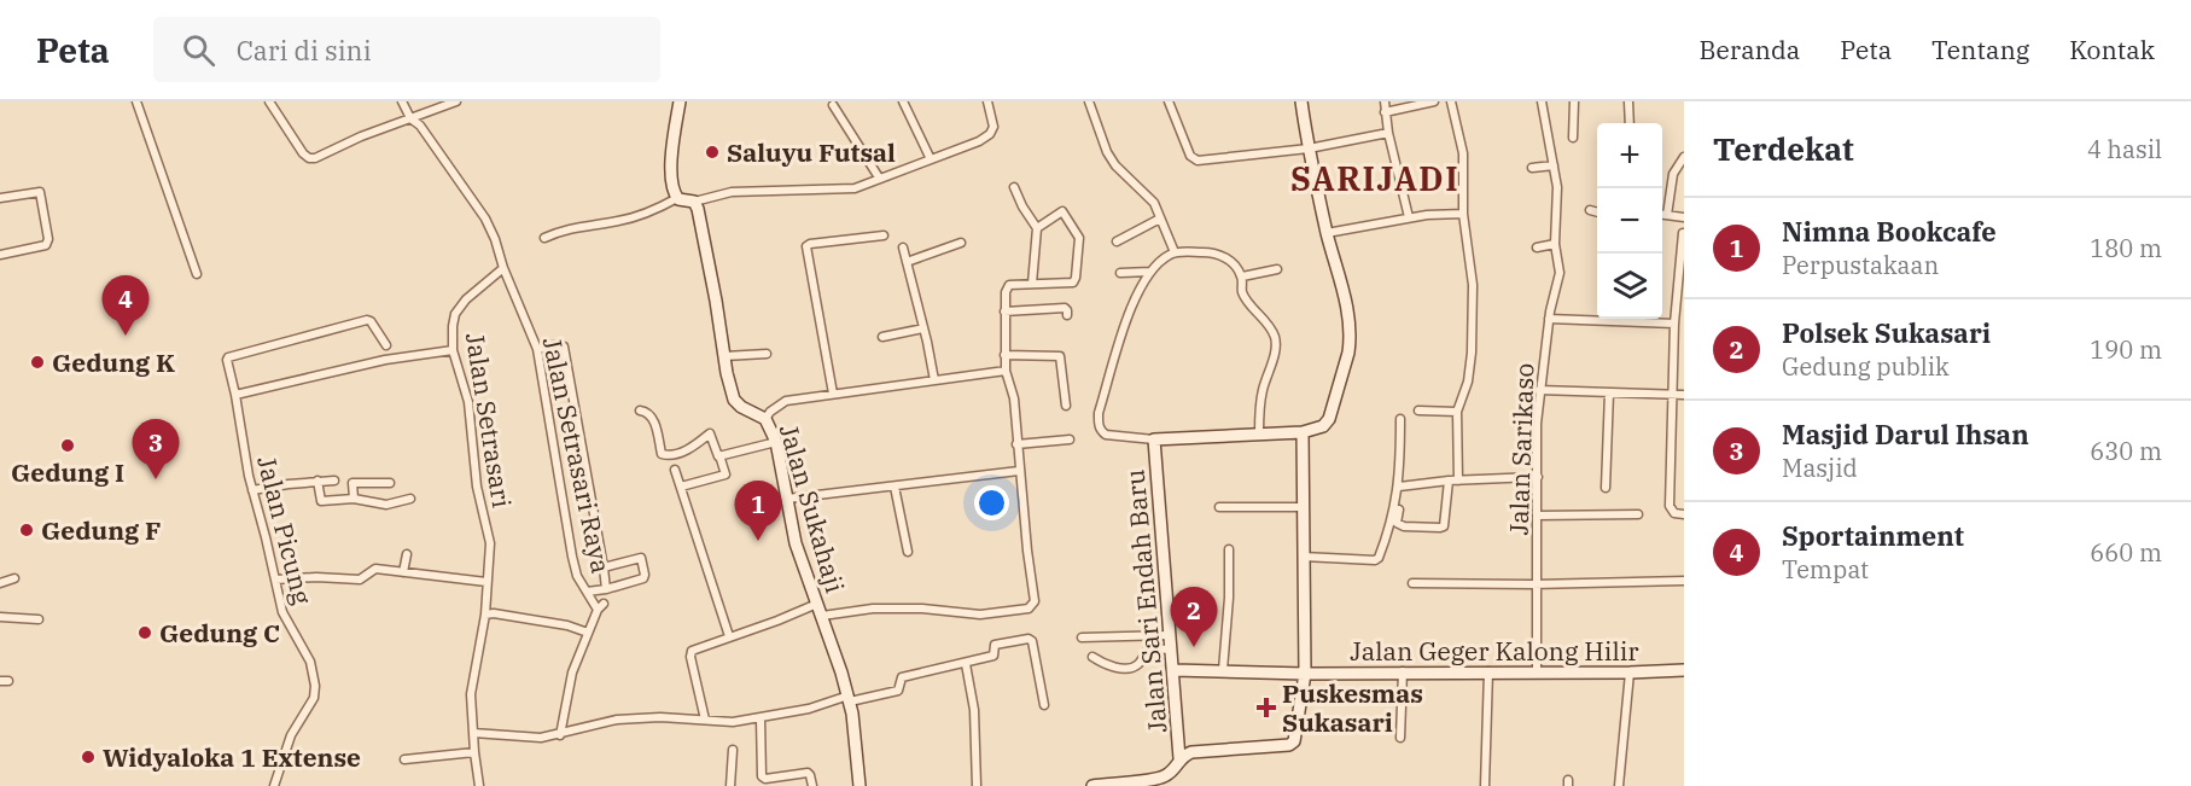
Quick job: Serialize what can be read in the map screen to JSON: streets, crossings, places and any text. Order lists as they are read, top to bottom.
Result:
{
  "streets": {
    "main road": ["Jalan Sukahaji", "Jalan Sari Endah Baru", "Jalan Geger Kalong Hilir"],
    "street": [
      "Jalan Setrasari",
      "Jalan Sarikaso",
      "Jalan Setrasari Raya",
      "Jalan Picung"
    ]
  },
  "crossings": [
    ["Jalan Setrasari", "Jalan Setrasari Raya"],
    ["Jalan Sarikaso", "Jalan Geger Kalong Hilir"],
    ["Jalan Sari Endah Baru", "Jalan Geger Kalong Hilir"]
  ],
  "districts": ["SARIJADI"],
  "places": {
    "other": [
      "Saluyu Futsal",
      "Gedung K",
      "Gedung I",
      "Gedung F",
      "Gedung C",
      "Widyaloka 1 Extense"
    ],
    "health": ["Puskesmas Sukasari"]
  },
  "page": {
    "header": "Peta",
    "search": "Cari di sini",
    "nav": [
      "Beranda",
      "Peta",
      "Tentang",
      "Kontak"
    ],
    "heading": ["Terdekat", "4 hasil"],
    "map_buttons": ["+", "−"],
    "list": [
      {
        "mark": "1",
        "name": "Nimna Bookcafe",
        "note": "Perpustakaan",
        "value": "180 m"
      },
      {
        "mark": "2",
        "name": "Polsek Sukasari",
        "note": "Gedung publik",
        "value": "190 m"
      },
      {
        "mark": "3",
        "name": "Masjid Darul Ihsan",
        "note": "Masjid",
        "value": "630 m"
      },
      {
        "mark": "4",
        "name": "Sportainment",
        "note": "Tempat",
        "value": "660 m"
      }
    ],
    "pins": [
      "4",
      "3",
      "1",
      "2"
    ]
  }
}
